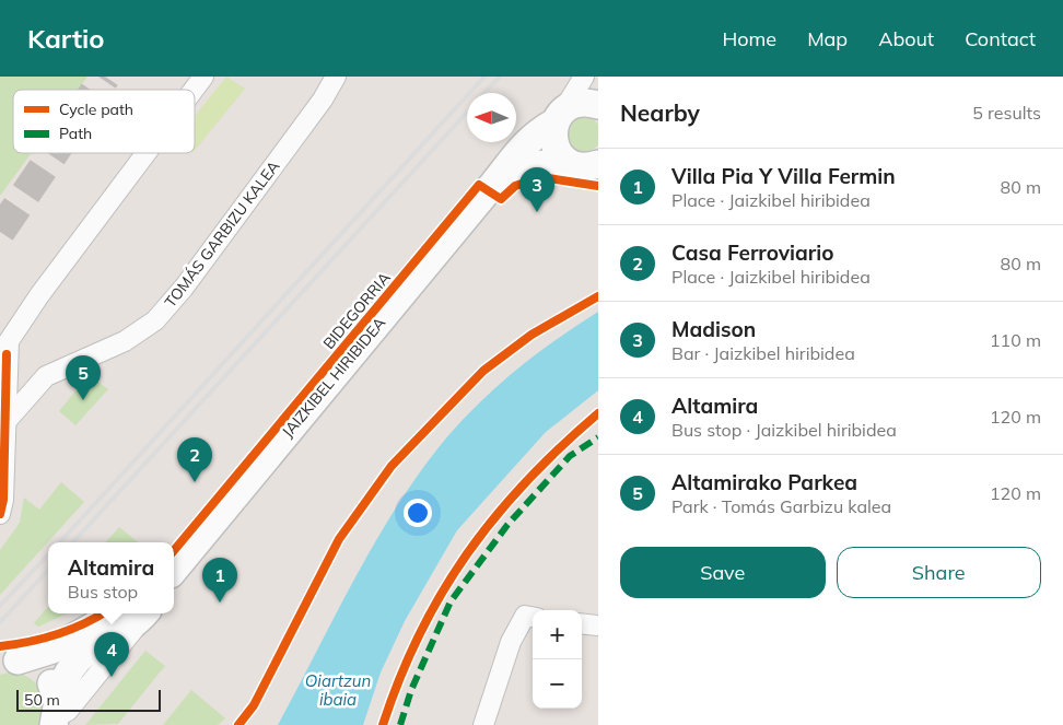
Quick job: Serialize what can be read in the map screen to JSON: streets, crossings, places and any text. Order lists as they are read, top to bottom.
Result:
{
  "streets": {
    "main road": ["JAIZKIBEL HIRIBIDEA"],
    "street": ["TOMÁS GARBIZU KALEA"],
    "cycle path": ["BIDEGORRIA"]
  },
  "water": ["Oiartzun ibaia"],
  "legend": ["Cycle path", "Path"],
  "scale_bar": "50 m",
  "north": "left",
  "page": {
    "header": "Kartio",
    "nav": [
      "Home",
      "Map",
      "About",
      "Contact"
    ],
    "heading": ["Nearby", "5 results"],
    "list": [
      {
        "mark": "1",
        "name": "Villa Pia Y Villa Fermin",
        "note": "Place · Jaizkibel hiribidea",
        "value": "80 m"
      },
      {
        "mark": "2",
        "name": "Casa Ferroviario",
        "note": "Place · Jaizkibel hiribidea",
        "value": "80 m"
      },
      {
        "mark": "3",
        "name": "Madison",
        "note": "Bar · Jaizkibel hiribidea",
        "value": "110 m"
      },
      {
        "mark": "4",
        "name": "Altamira",
        "note": "Bus stop · Jaizkibel hiribidea",
        "value": "120 m"
      },
      {
        "mark": "5",
        "name": "Altamirako Parkea",
        "note": "Park · Tomás Garbizu kalea",
        "value": "120 m"
      }
    ],
    "pins": [
      "3",
      "5",
      "2",
      "1",
      "4"
    ],
    "buttons": ["Save", "Share"],
    "popup": ["Altamira", "Bus stop"],
    "map_buttons": ["+", "−"],
    "scale": "50 m"
  }
}
